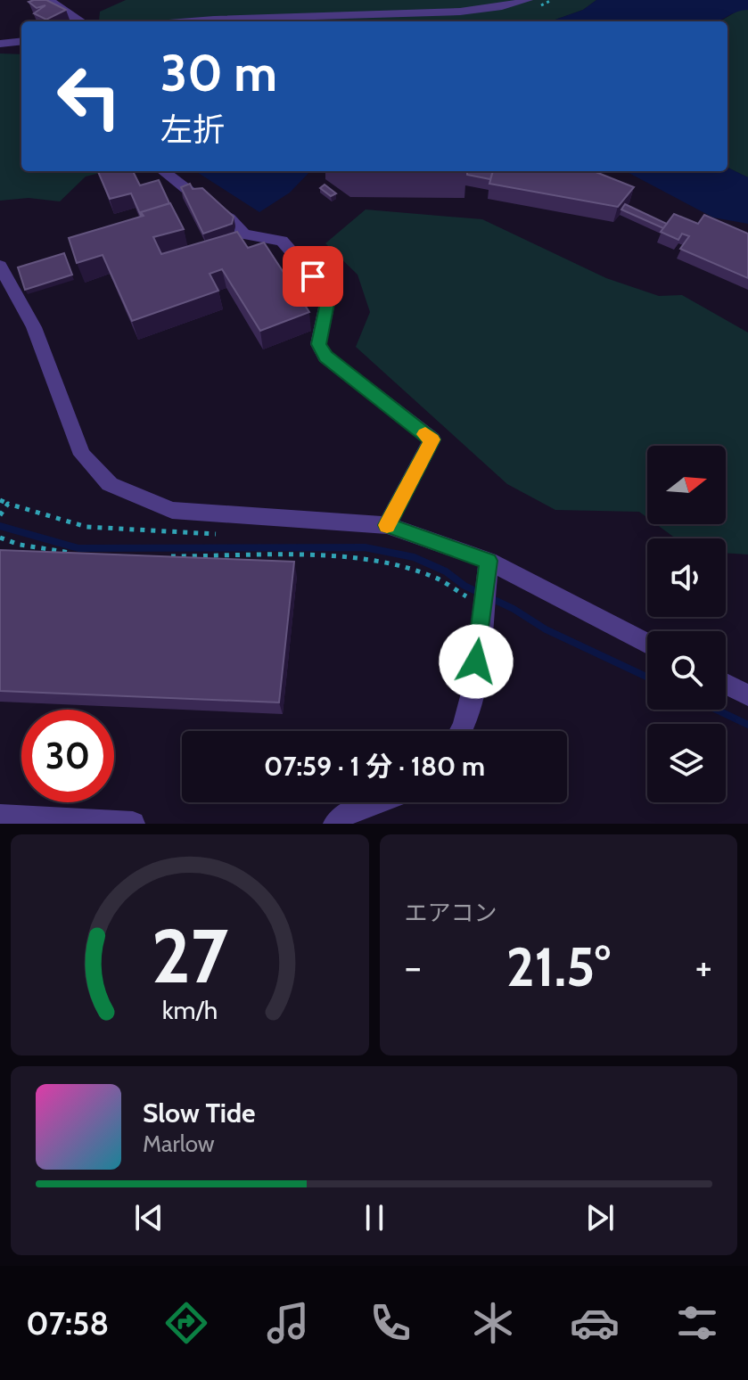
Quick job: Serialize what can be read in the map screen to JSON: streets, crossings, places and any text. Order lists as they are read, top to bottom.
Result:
{
  "north": "right",
  "page": {
    "turn": ["30 m", "左折"],
    "limit": "30",
    "trip": "07:59 · 1 分 · 180 m",
    "tile": "エアコン",
    "heat": ["−", "21.5°", "+"],
    "song": ["Slow Tide", "Marlow"],
    "tabs": "07:58",
    "gauge": ["27", "km/h"]
  }
}
